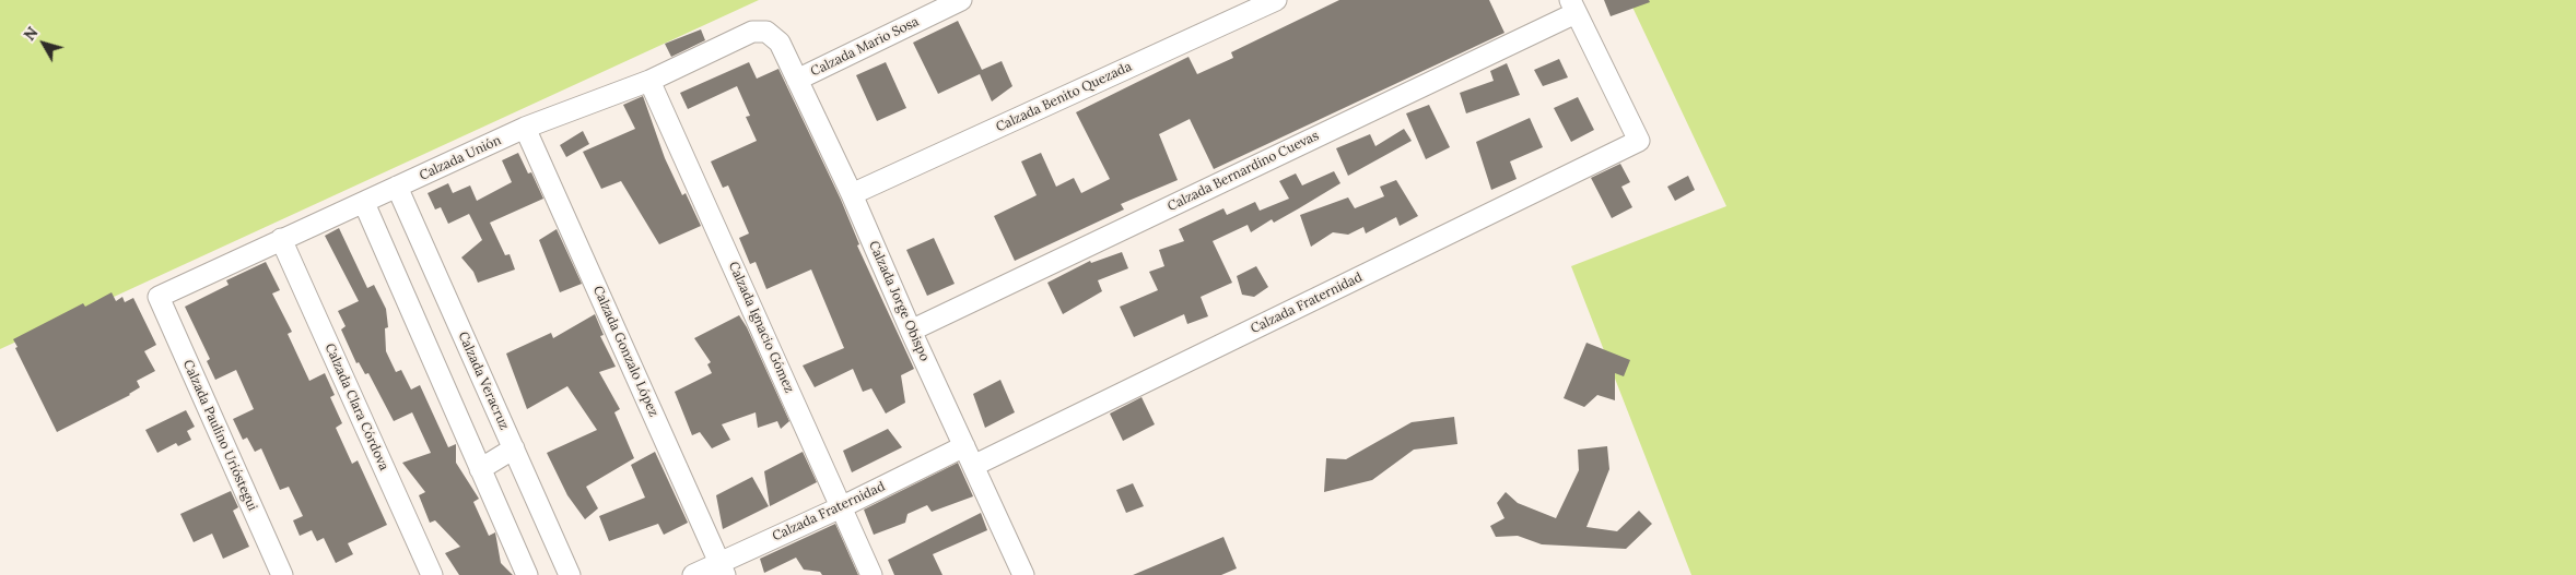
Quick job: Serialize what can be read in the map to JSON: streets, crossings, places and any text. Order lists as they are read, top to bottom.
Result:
{
  "streets": {
    "street": [
      "Calzada Mario Sosa",
      "Calzada Benito Quezada",
      "Calzada Unión",
      "Calzada Bernardino Cuevas",
      "Calzada Jorge Obispo",
      "Calzada Fraternidad",
      "Calzada Ignacio Gómez",
      "Calzada Gonzalo López",
      "Calzada Veracruz",
      "Calzada Clara Córdova",
      "Calzada Paulino Urióstegui"
    ]
  },
  "crossings": [
    ["Calzada Mario Sosa", "Calzada Jorge Obispo"],
    ["Calzada Benito Quezada", "Calzada Jorge Obispo"],
    ["Calzada Unión", "Calzada Jorge Obispo"],
    ["Calzada Unión", "Calzada Ignacio Gómez"],
    ["Calzada Unión", "Calzada Gonzalo López"],
    ["Calzada Unión", "Calzada Veracruz"],
    ["Calzada Unión", "Calzada Clara Córdova"],
    ["Calzada Unión", "Calzada Paulino Urióstegui"],
    ["Calzada Bernardino Cuevas", "Calzada Jorge Obispo"],
    ["Calzada Bernardino Cuevas", "Calzada Fraternidad"],
    ["Calzada Jorge Obispo", "Calzada Fraternidad"],
    ["Calzada Fraternidad", "Calzada Ignacio Gómez"],
    ["Calzada Fraternidad", "Calzada Gonzalo López"]
  ],
  "north": "top left"
}
